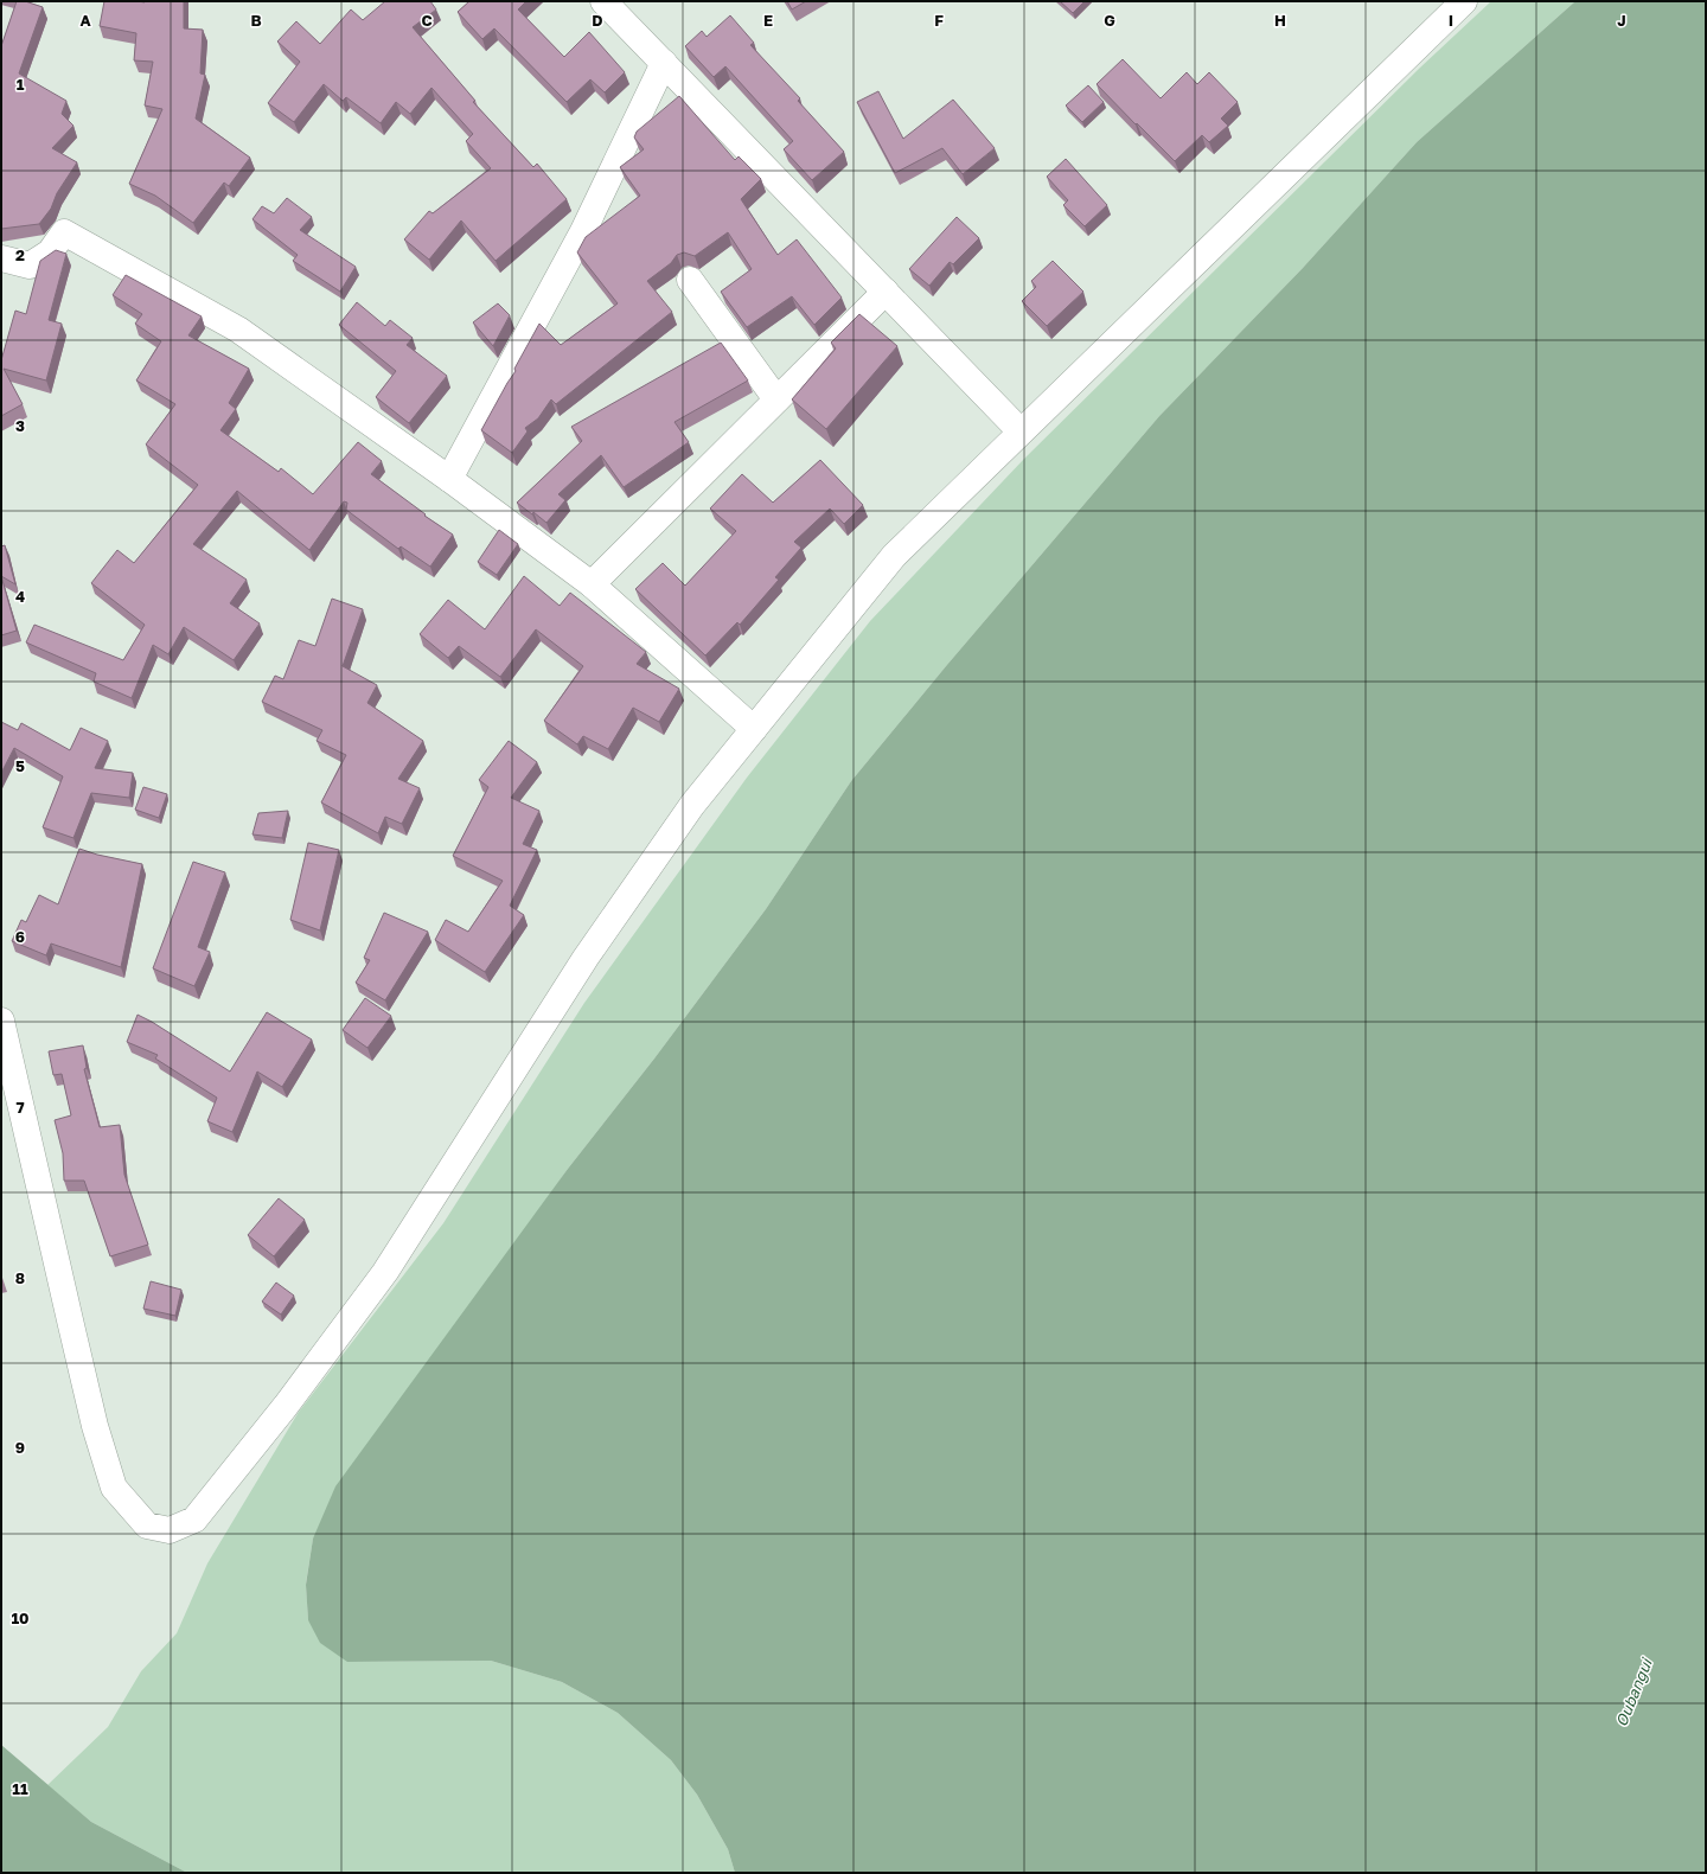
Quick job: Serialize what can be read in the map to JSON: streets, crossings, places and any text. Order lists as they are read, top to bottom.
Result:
{
  "water": ["Oubangui"],
  "grid": {
    "columns": [
      "A",
      "B",
      "C",
      "D",
      "E",
      "F",
      "G",
      "H",
      "I",
      "J"
    ],
    "rows": [
      "1",
      "2",
      "3",
      "4",
      "5",
      "6",
      "7",
      "8",
      "9",
      "10",
      "11"
    ]
  }
}
